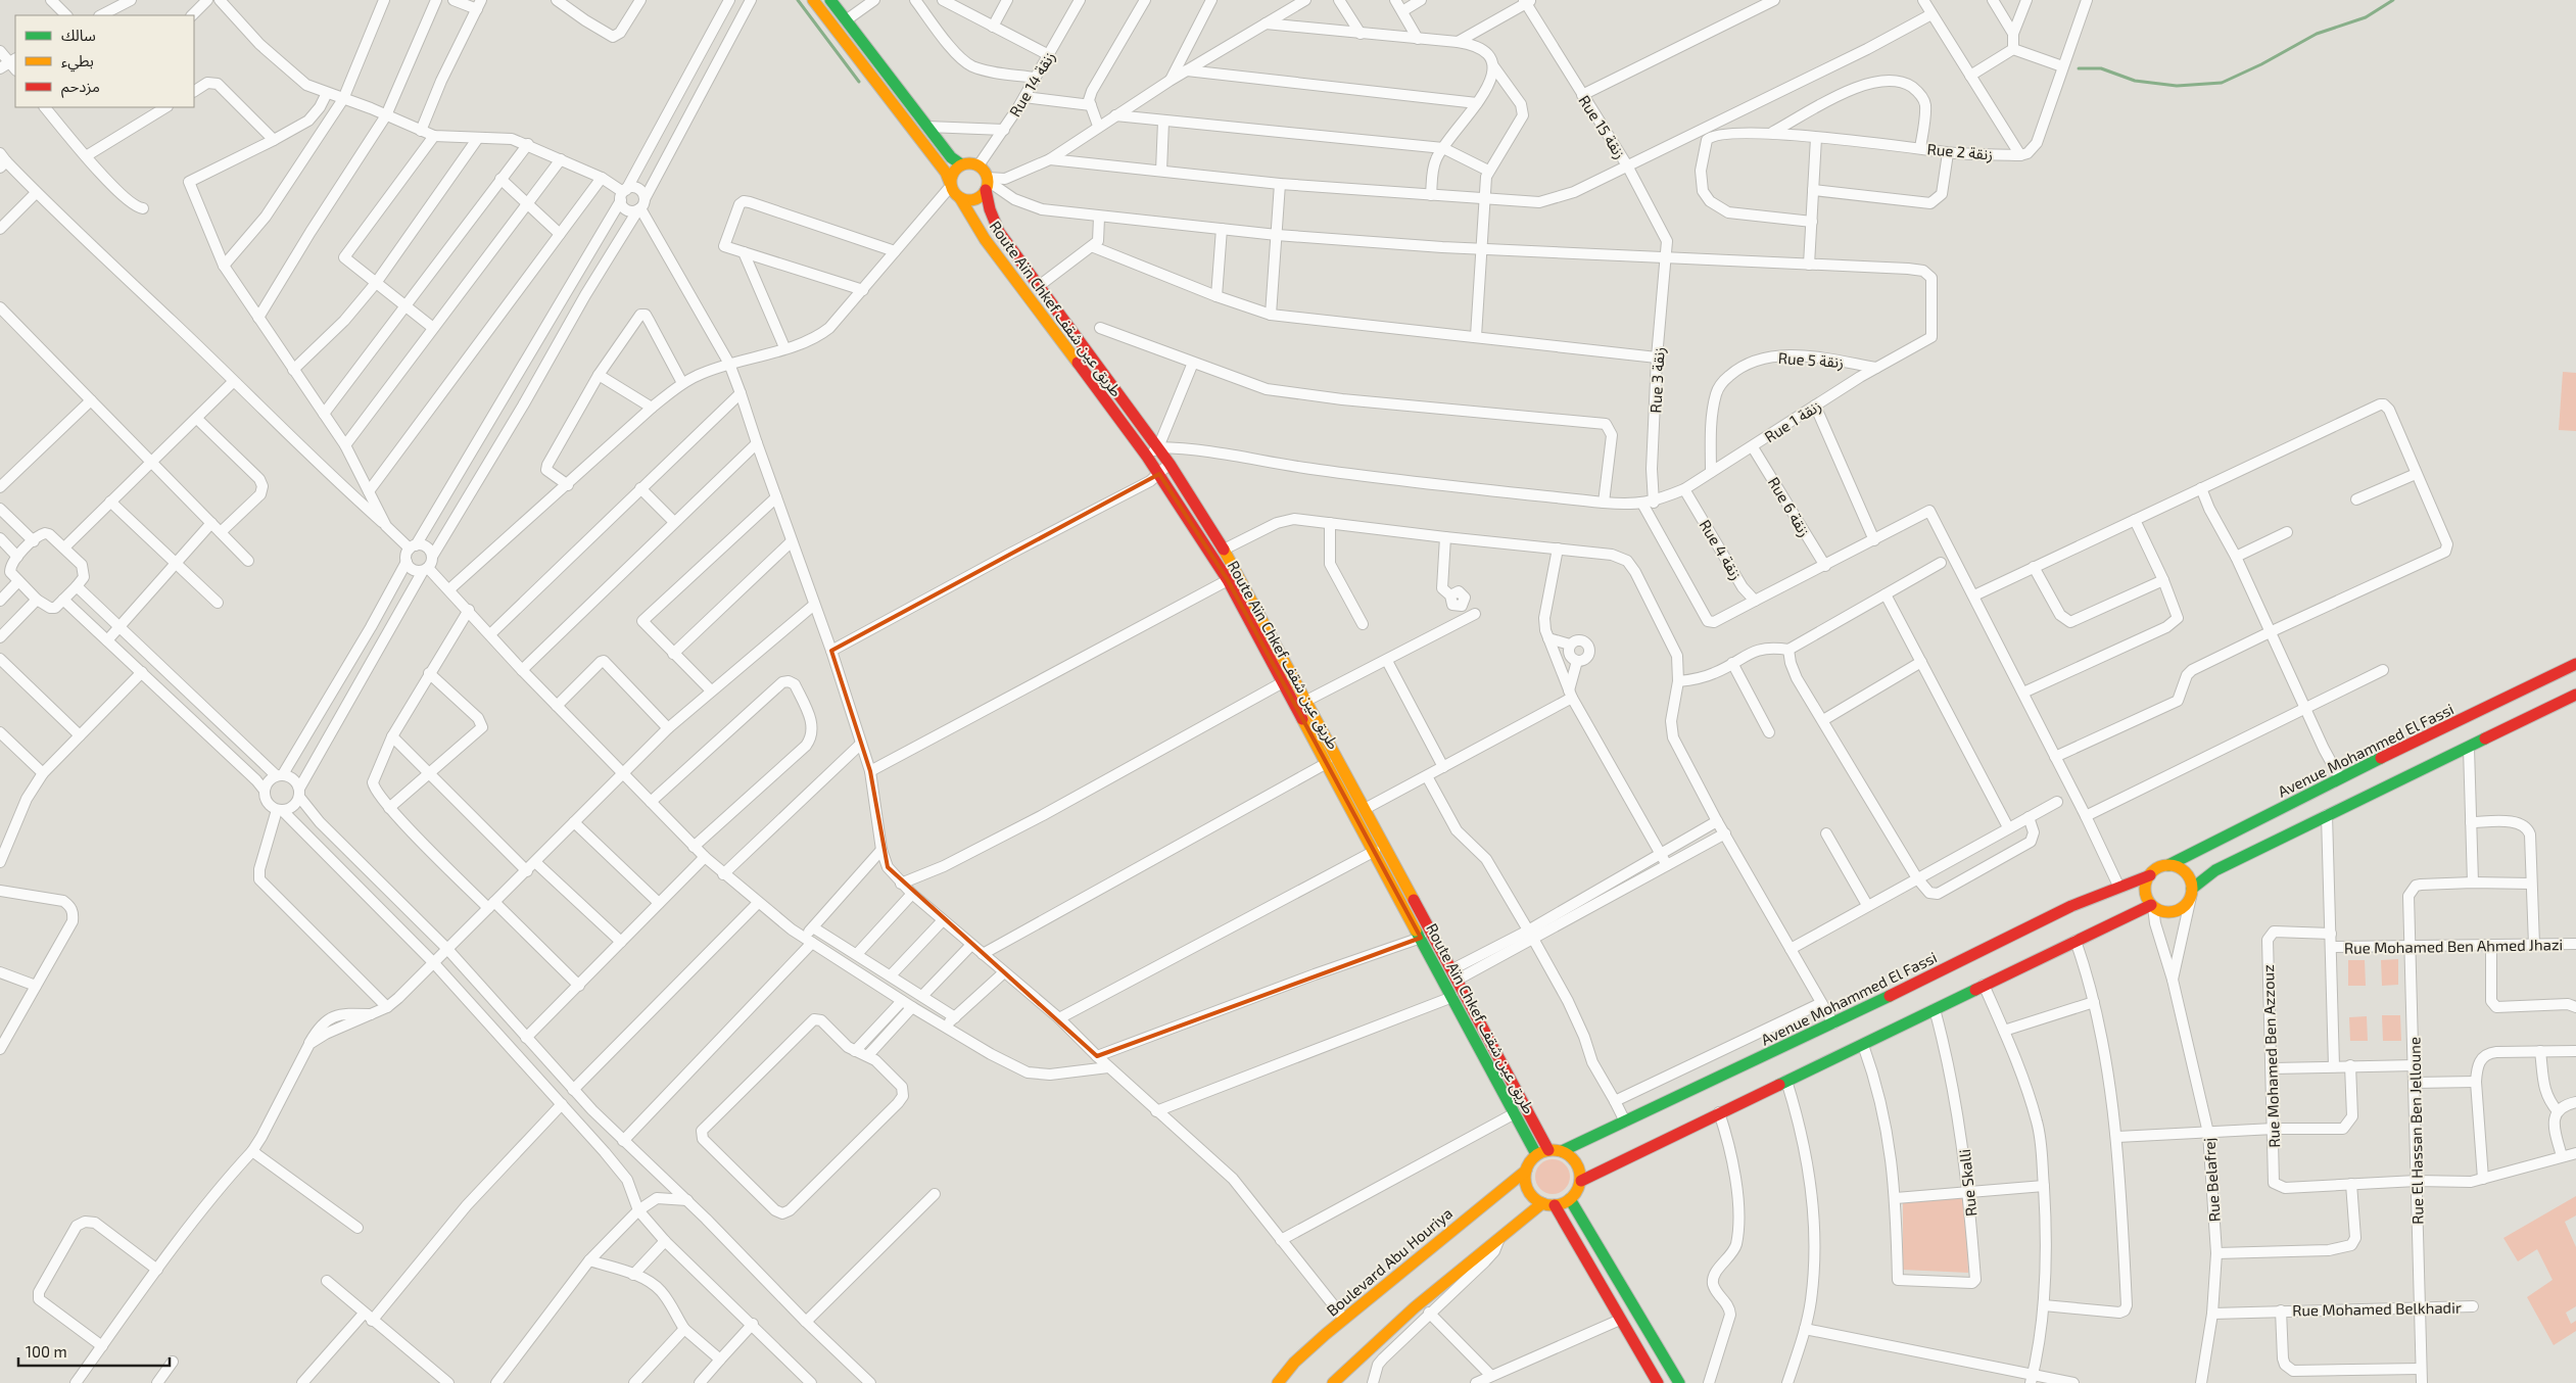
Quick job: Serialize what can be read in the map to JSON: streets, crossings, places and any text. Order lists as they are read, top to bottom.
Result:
{
  "streets": {
    "main road": ["Route Aïn Chkef طريق عين شقف", "Avenue Mohammed El Fassi", "Boulevard Abu Houriya"],
    "street": [
      "Rue 14 زنقة",
      "Rue 15 زنقة",
      "Rue 2 زنقة",
      "Rue 5 زنقة",
      "Rue 3 زنقة",
      "Rue 1 زنقة",
      "Rue 6 زنقة",
      "Rue 4 زنقة",
      "Rue Mohamed Ben Ahmed Jhazi",
      "Rue Mohamed Ben Azzouz",
      "Rue El Hassan Ben Jelloune",
      "Rue Belafrej",
      "Rue Skalli",
      "Rue Mohamed Belkhadir"
    ]
  },
  "crossings": [
    ["Rue 14 زنقة", "Route Aïn Chkef طريق عين شقف"],
    ["Rue 15 زنقة", "Rue 3 زنقة"],
    ["Route Aïn Chkef طريق عين شقف", "Avenue Mohammed El Fassi"],
    ["Route Aïn Chkef طريق عين شقف", "Boulevard Abu Houriya"],
    ["Rue 5 زنقة", "Rue 1 زنقة"],
    ["Rue 3 زنقة", "Rue 1 زنقة"],
    ["Rue 1 زنقة", "Rue 6 زنقة"],
    ["Rue 1 زنقة", "Rue 4 زنقة"],
    ["Avenue Mohammed El Fassi", "Rue Belafrej"],
    ["Avenue Mohammed El Fassi", "Boulevard Abu Houriya"],
    ["Rue Mohamed Ben Ahmed Jhazi", "Rue El Hassan Ben Jelloune"],
    ["Rue El Hassan Ben Jelloune", "Rue Mohamed Belkhadir"],
    ["Rue Belafrej", "Rue Mohamed Belkhadir"]
  ],
  "legend": ["سالك", "بطيء", "مزدحم"],
  "scale_bar": "100 m"
}
